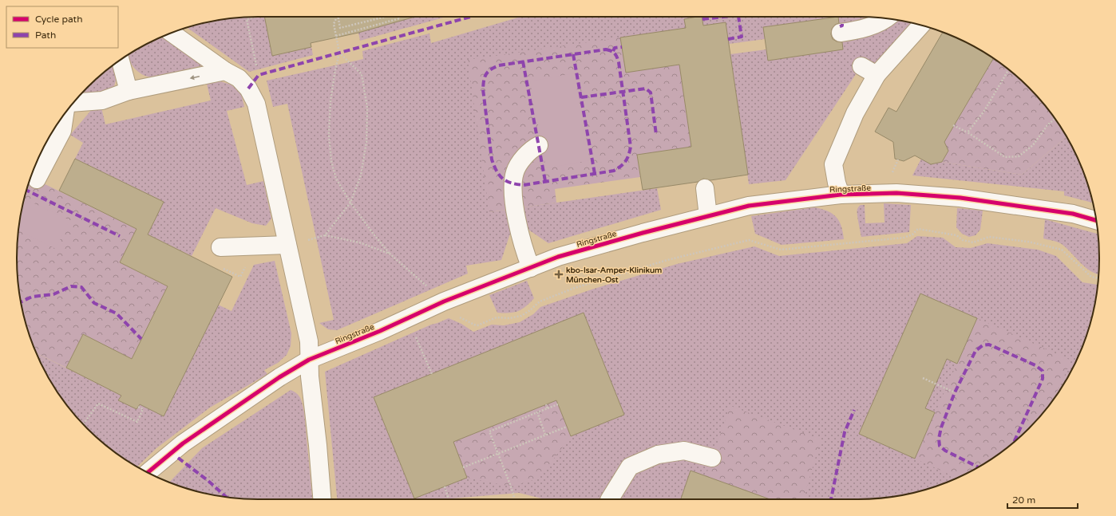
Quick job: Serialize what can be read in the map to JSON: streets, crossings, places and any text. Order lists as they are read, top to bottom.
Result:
{
  "streets": {
    "lane": ["Ringstraße"]
  },
  "places": {
    "health": ["kbo-Isar-Amper-Klinikum München-Ost"]
  },
  "legend": ["Cycle path", "Path"],
  "scale_bar": "20 m"
}
